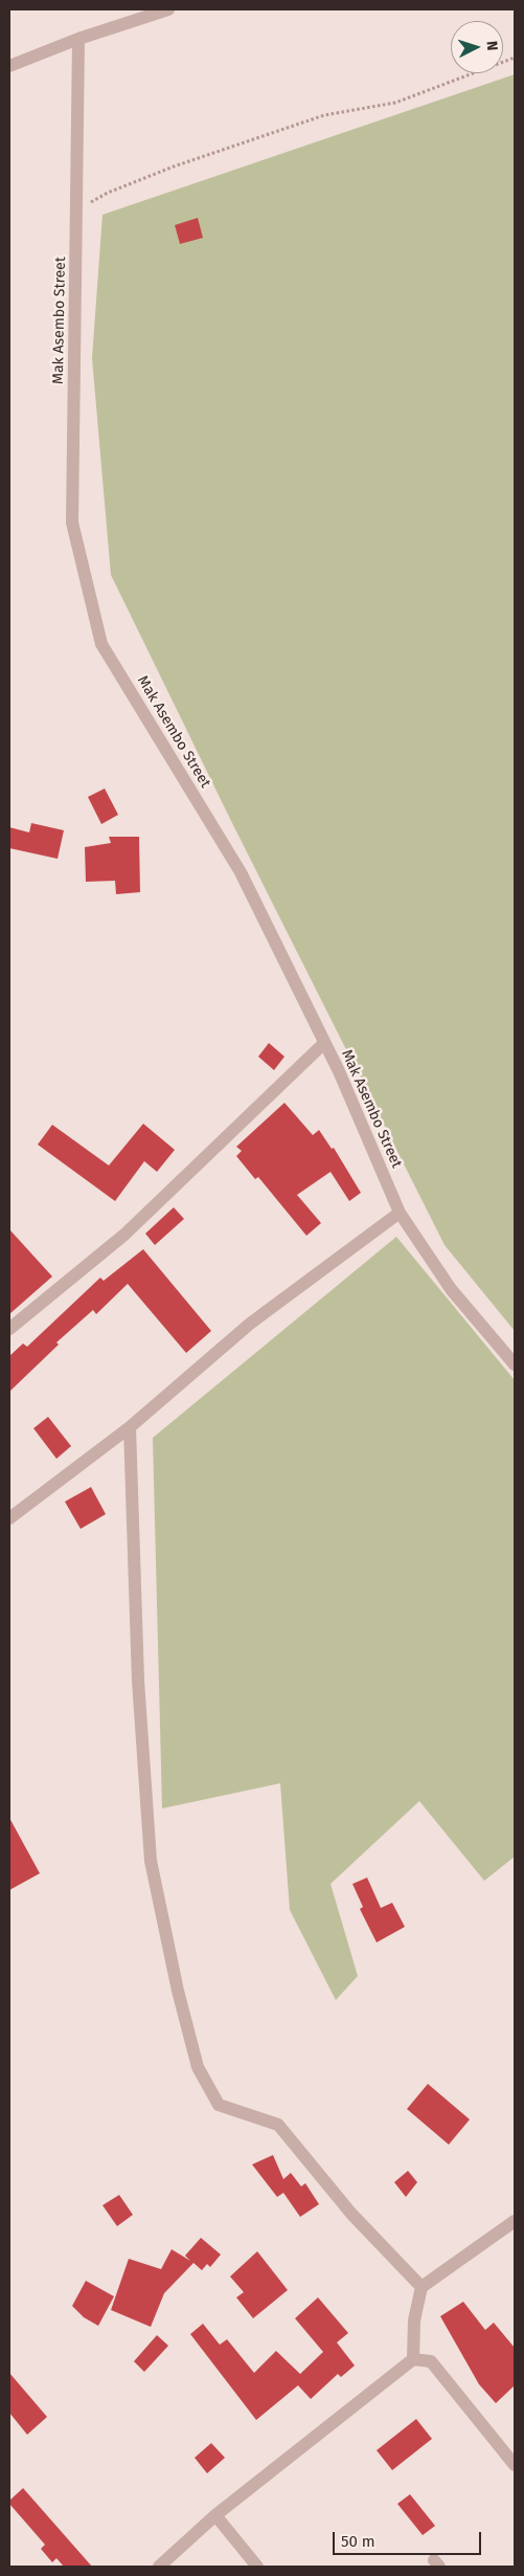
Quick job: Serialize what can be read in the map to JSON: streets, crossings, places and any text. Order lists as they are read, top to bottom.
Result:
{
  "streets": {
    "street": ["Mak Asembo Street"]
  },
  "scale_bar": "50 m",
  "north": "right"
}
